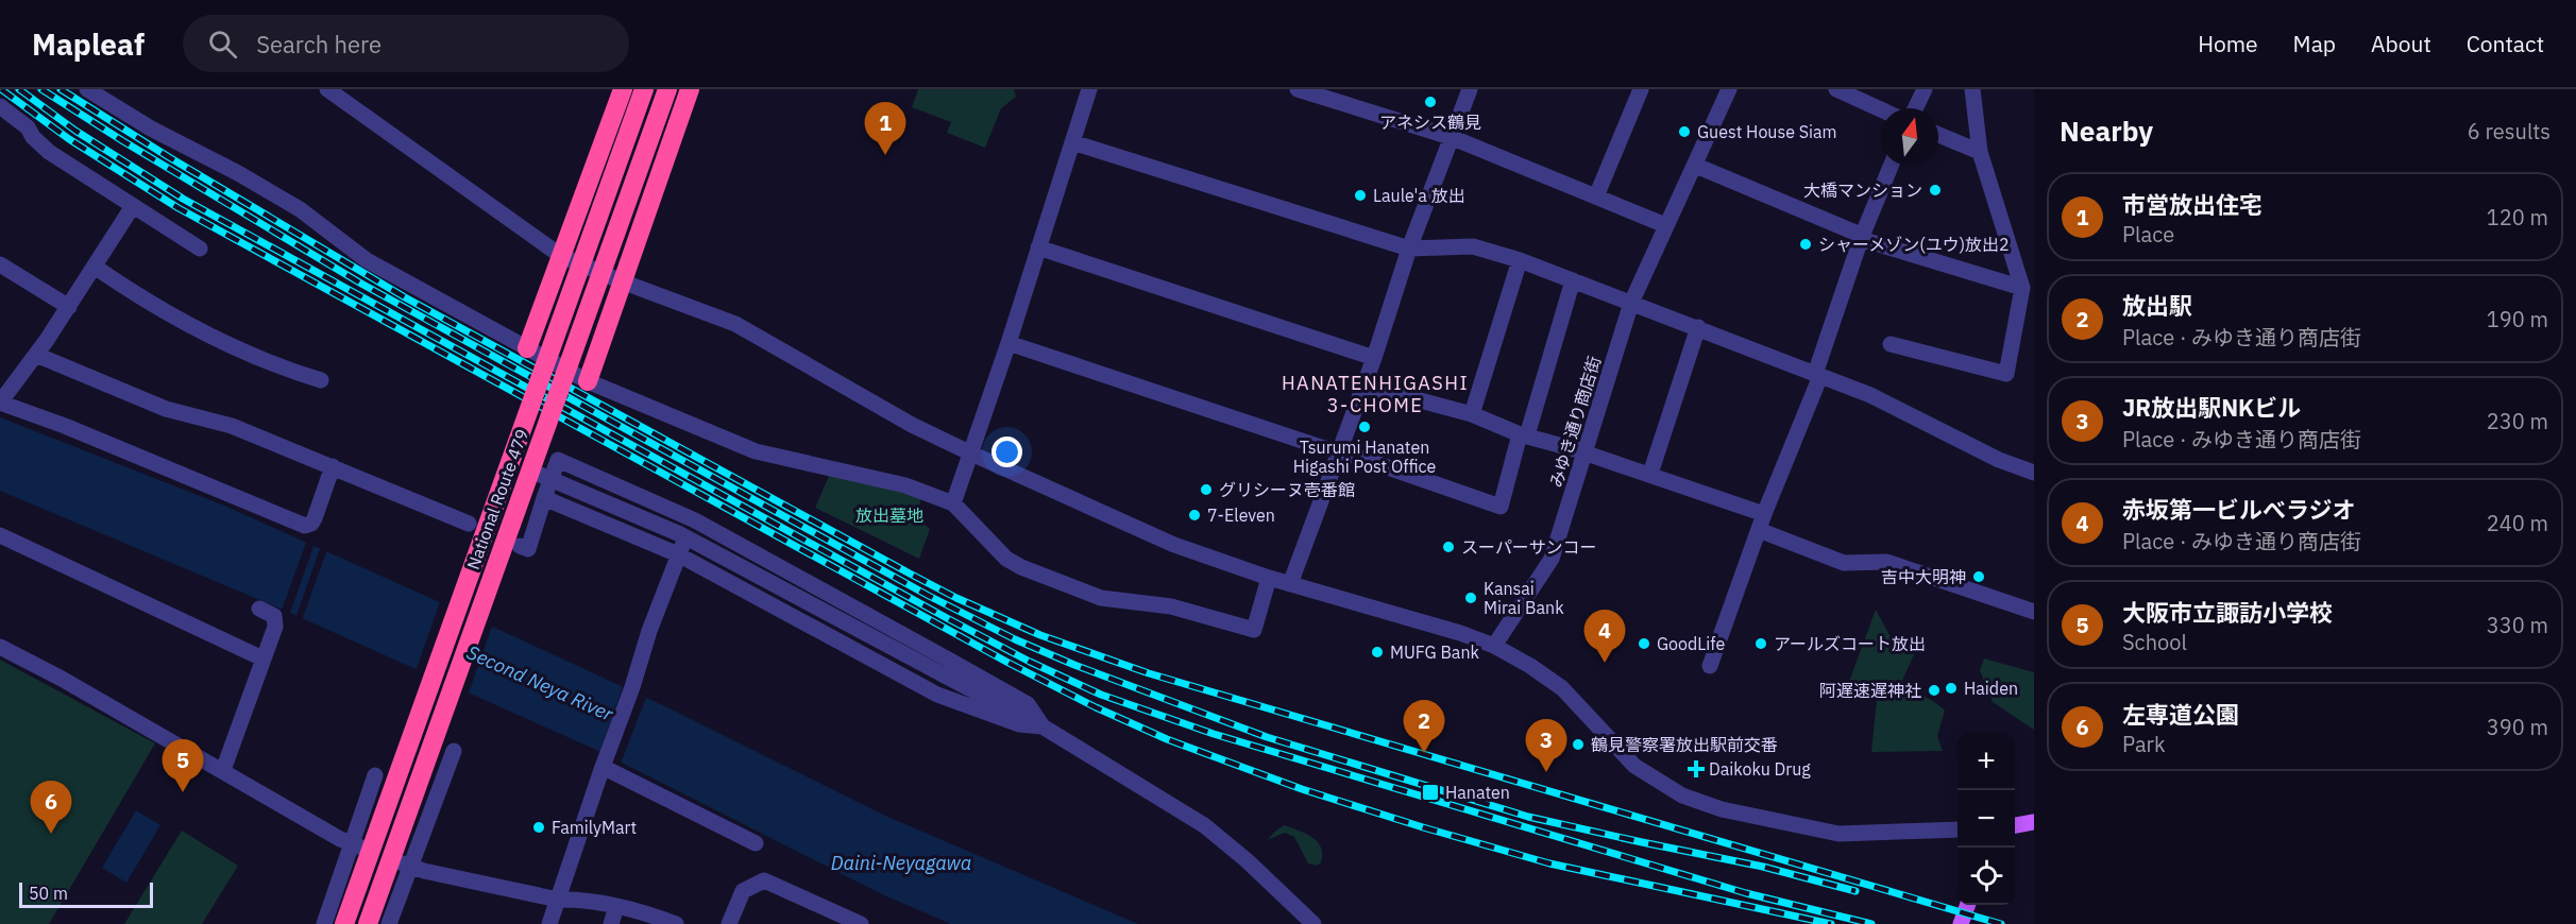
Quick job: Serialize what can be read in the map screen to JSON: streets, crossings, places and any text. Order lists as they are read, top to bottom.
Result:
{
  "streets": {
    "highway": ["National Route 479"],
    "street": ["みゆき通り商店街"]
  },
  "districts": ["HANATENHIGASHI 3-CHOME"],
  "water": ["Second Neya River", "Daini-Neyagawa"],
  "parks": ["放出墓地"],
  "places": {
    "other": [
      "アネシス鶴見",
      "Guest House Siam",
      "大橋マンション",
      "Laule'a 放出",
      "シャーメゾン(ユウ)放出2",
      "Tsurumi Hanaten Higashi Post Office",
      "グリシーヌ壱番館",
      "7-Eleven",
      "スーパーサンコー",
      "吉中大明神",
      "Kansai Mirai Bank",
      "GoodLife",
      "アールズコート放出",
      "MUFG Bank",
      "Haiden",
      "阿遅速遅神社",
      "鶴見警察署放出駅前交番",
      "FamilyMart"
    ],
    "health": ["Daikoku Drug"],
    "transit": ["Hanaten"]
  },
  "scale_bar": "50 m",
  "north": "top",
  "page": {
    "header": "Mapleaf",
    "search": "Search here",
    "nav": [
      "Home",
      "Map",
      "About",
      "Contact"
    ],
    "heading": ["Nearby", "6 results"],
    "pins": [
      "1",
      "4",
      "2",
      "3",
      "5",
      "6"
    ],
    "list": [
      {
        "mark": "1",
        "name": "市営放出住宅",
        "note": "Place",
        "value": "120 m"
      },
      {
        "mark": "2",
        "name": "放出駅",
        "note": "Place · みゆき通り商店街",
        "value": "190 m"
      },
      {
        "mark": "3",
        "name": "JR放出駅NKビル",
        "note": "Place · みゆき通り商店街",
        "value": "230 m"
      },
      {
        "mark": "4",
        "name": "赤坂第一ビルべラジオ",
        "note": "Place · みゆき通り商店街",
        "value": "240 m"
      },
      {
        "mark": "5",
        "name": "大阪市立諏訪小学校",
        "note": "School",
        "value": "330 m"
      },
      {
        "mark": "6",
        "name": "左専道公園",
        "note": "Park",
        "value": "390 m"
      }
    ],
    "map_buttons": ["+", "−"],
    "scale": "50 m"
  }
}
